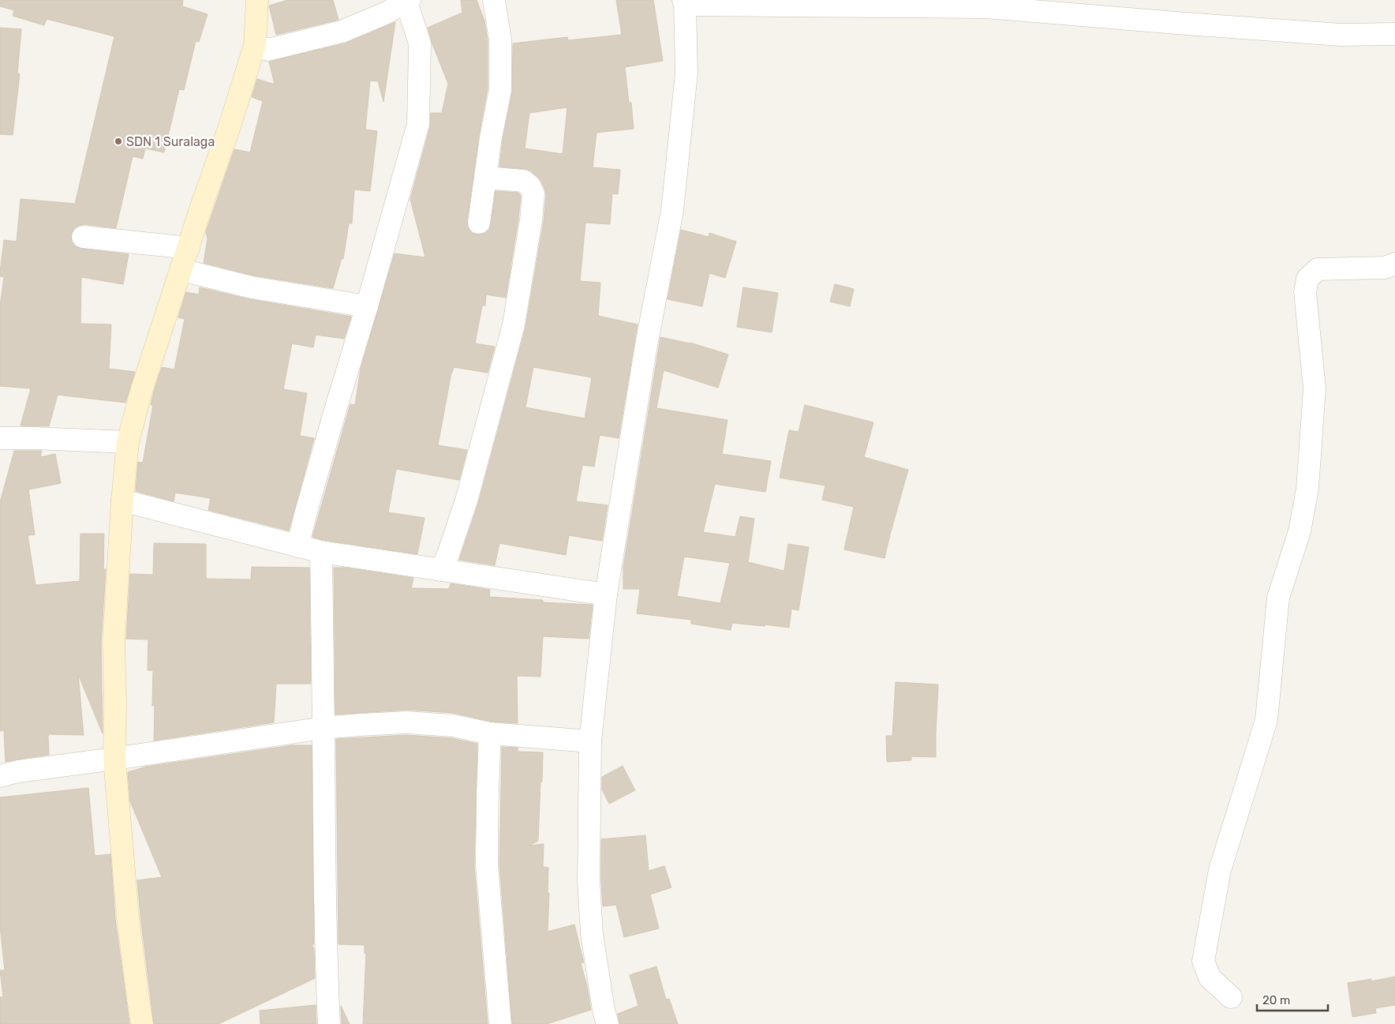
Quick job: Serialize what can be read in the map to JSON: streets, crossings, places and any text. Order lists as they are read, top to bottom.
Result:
{
  "places": ["SDN 1 Suralaga"],
  "scale_bar": "20 m"
}
